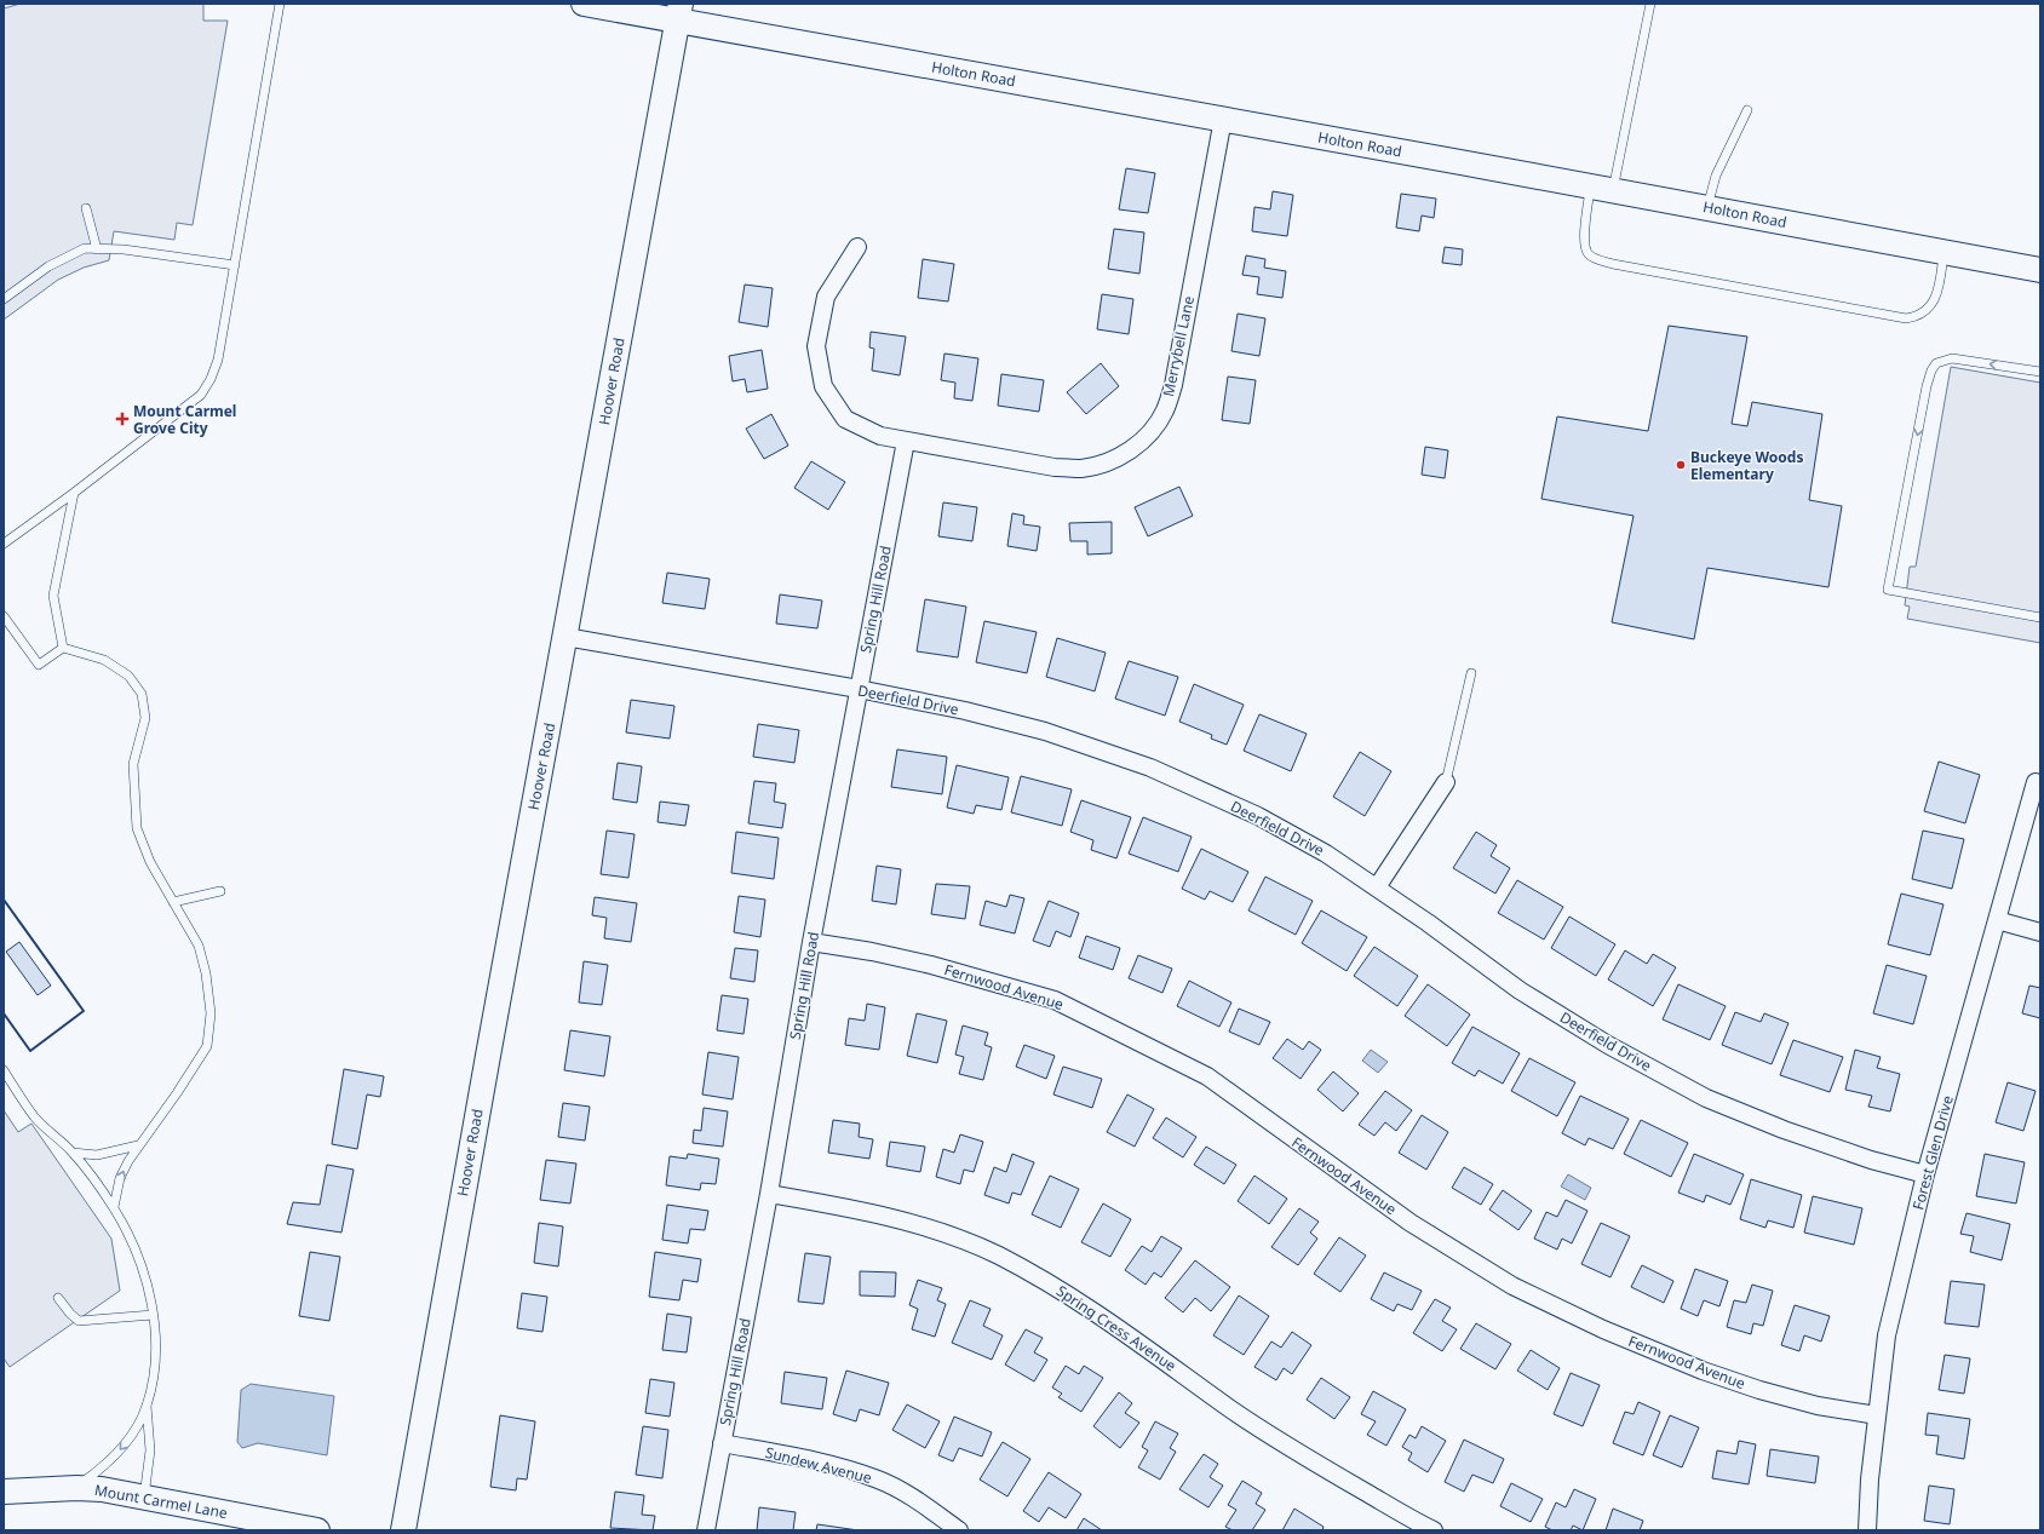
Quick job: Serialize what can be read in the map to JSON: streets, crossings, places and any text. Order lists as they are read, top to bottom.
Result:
{
  "streets": {
    "street": [
      "Holton Road",
      "Merrybell Lane",
      "Hoover Road",
      "Spring Hill Road",
      "Deerfield Drive",
      "Fernwood Avenue",
      "Forest Glen Drive",
      "Spring Cress Avenue",
      "Sundew Avenue",
      "Mount Carmel Lane"
    ]
  },
  "crossings": [
    ["Holton Road", "Merrybell Lane"],
    ["Holton Road", "Hoover Road"],
    ["Merrybell Lane", "Spring Hill Road"],
    ["Hoover Road", "Deerfield Drive"],
    ["Spring Hill Road", "Deerfield Drive"],
    ["Spring Hill Road", "Fernwood Avenue"],
    ["Spring Hill Road", "Spring Cress Avenue"],
    ["Spring Hill Road", "Sundew Avenue"],
    ["Deerfield Drive", "Forest Glen Drive"],
    ["Fernwood Avenue", "Forest Glen Drive"]
  ],
  "places": {
    "health": ["Mount Carmel Grove City"],
    "other": ["Buckeye Woods Elementary"]
  }
}
